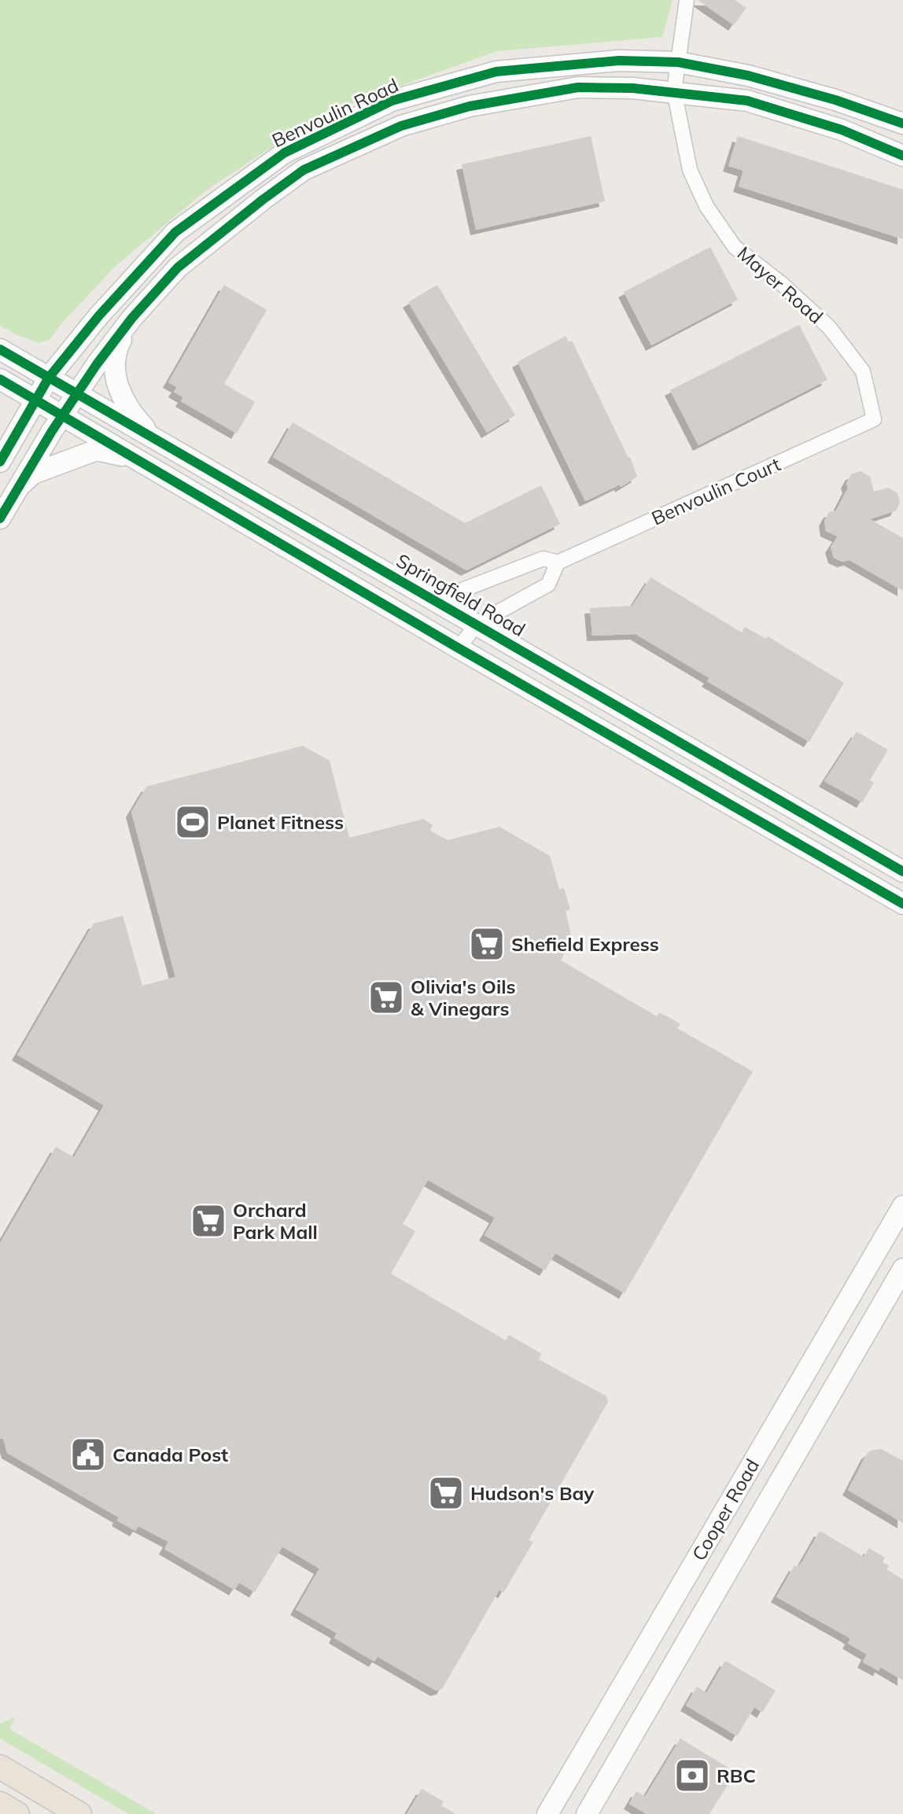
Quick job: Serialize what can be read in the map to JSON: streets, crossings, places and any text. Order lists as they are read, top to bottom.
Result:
{
  "streets": {
    "main road": ["Benvoulin Road", "Springfield Road", "Cooper Road"],
    "street": ["Mayer Road", "Benvoulin Court"]
  },
  "crossings": [
    ["Benvoulin Road", "Mayer Road"],
    ["Benvoulin Road", "Springfield Road"],
    ["Mayer Road", "Benvoulin Court"],
    ["Benvoulin Court", "Springfield Road"]
  ],
  "places": {
    "sports": ["Planet Fitness"],
    "supermarket": [
      "Shefield Express",
      "Olivia's Oils & Vinegars",
      "Orchard Park Mall",
      "Hudson's Bay"
    ],
    "public building": ["Canada Post"],
    "bank": ["RBC"]
  }
}
